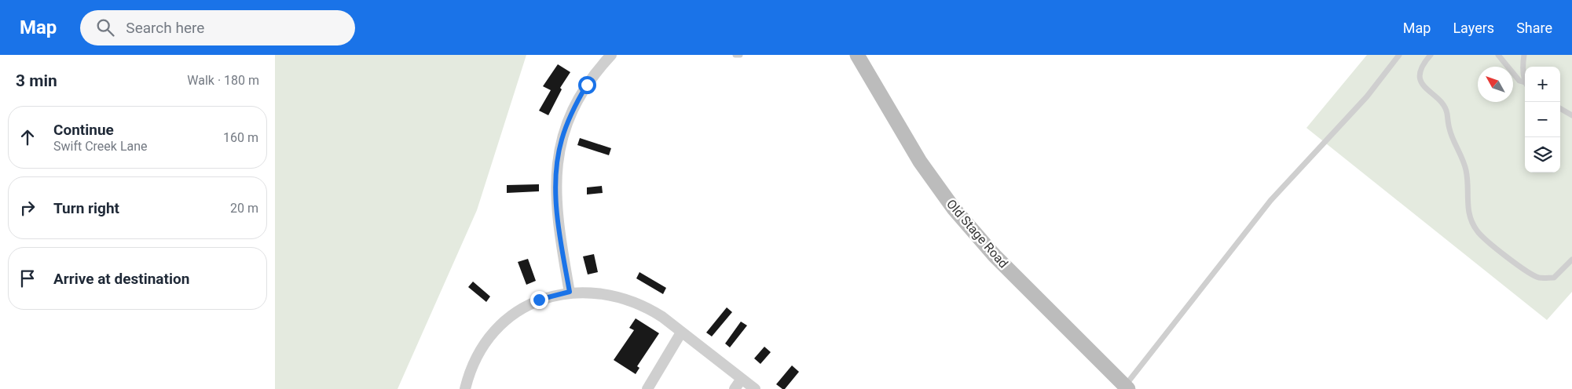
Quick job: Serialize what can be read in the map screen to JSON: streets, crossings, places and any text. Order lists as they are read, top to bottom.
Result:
{
  "streets": {
    "main road": ["Old Stage Road"]
  },
  "north": "top left",
  "page": {
    "header": "Map",
    "search": "Search here",
    "nav": ["Map", "Layers", "Share"],
    "heading": ["3 min", "Walk · 180 m"],
    "map_buttons": ["+", "−"],
    "list": [
      ["Continue", "Swift Creek Lane", "160 m"],
      ["Turn right", "20 m"],
      "Arrive at destination"
    ]
  }
}
